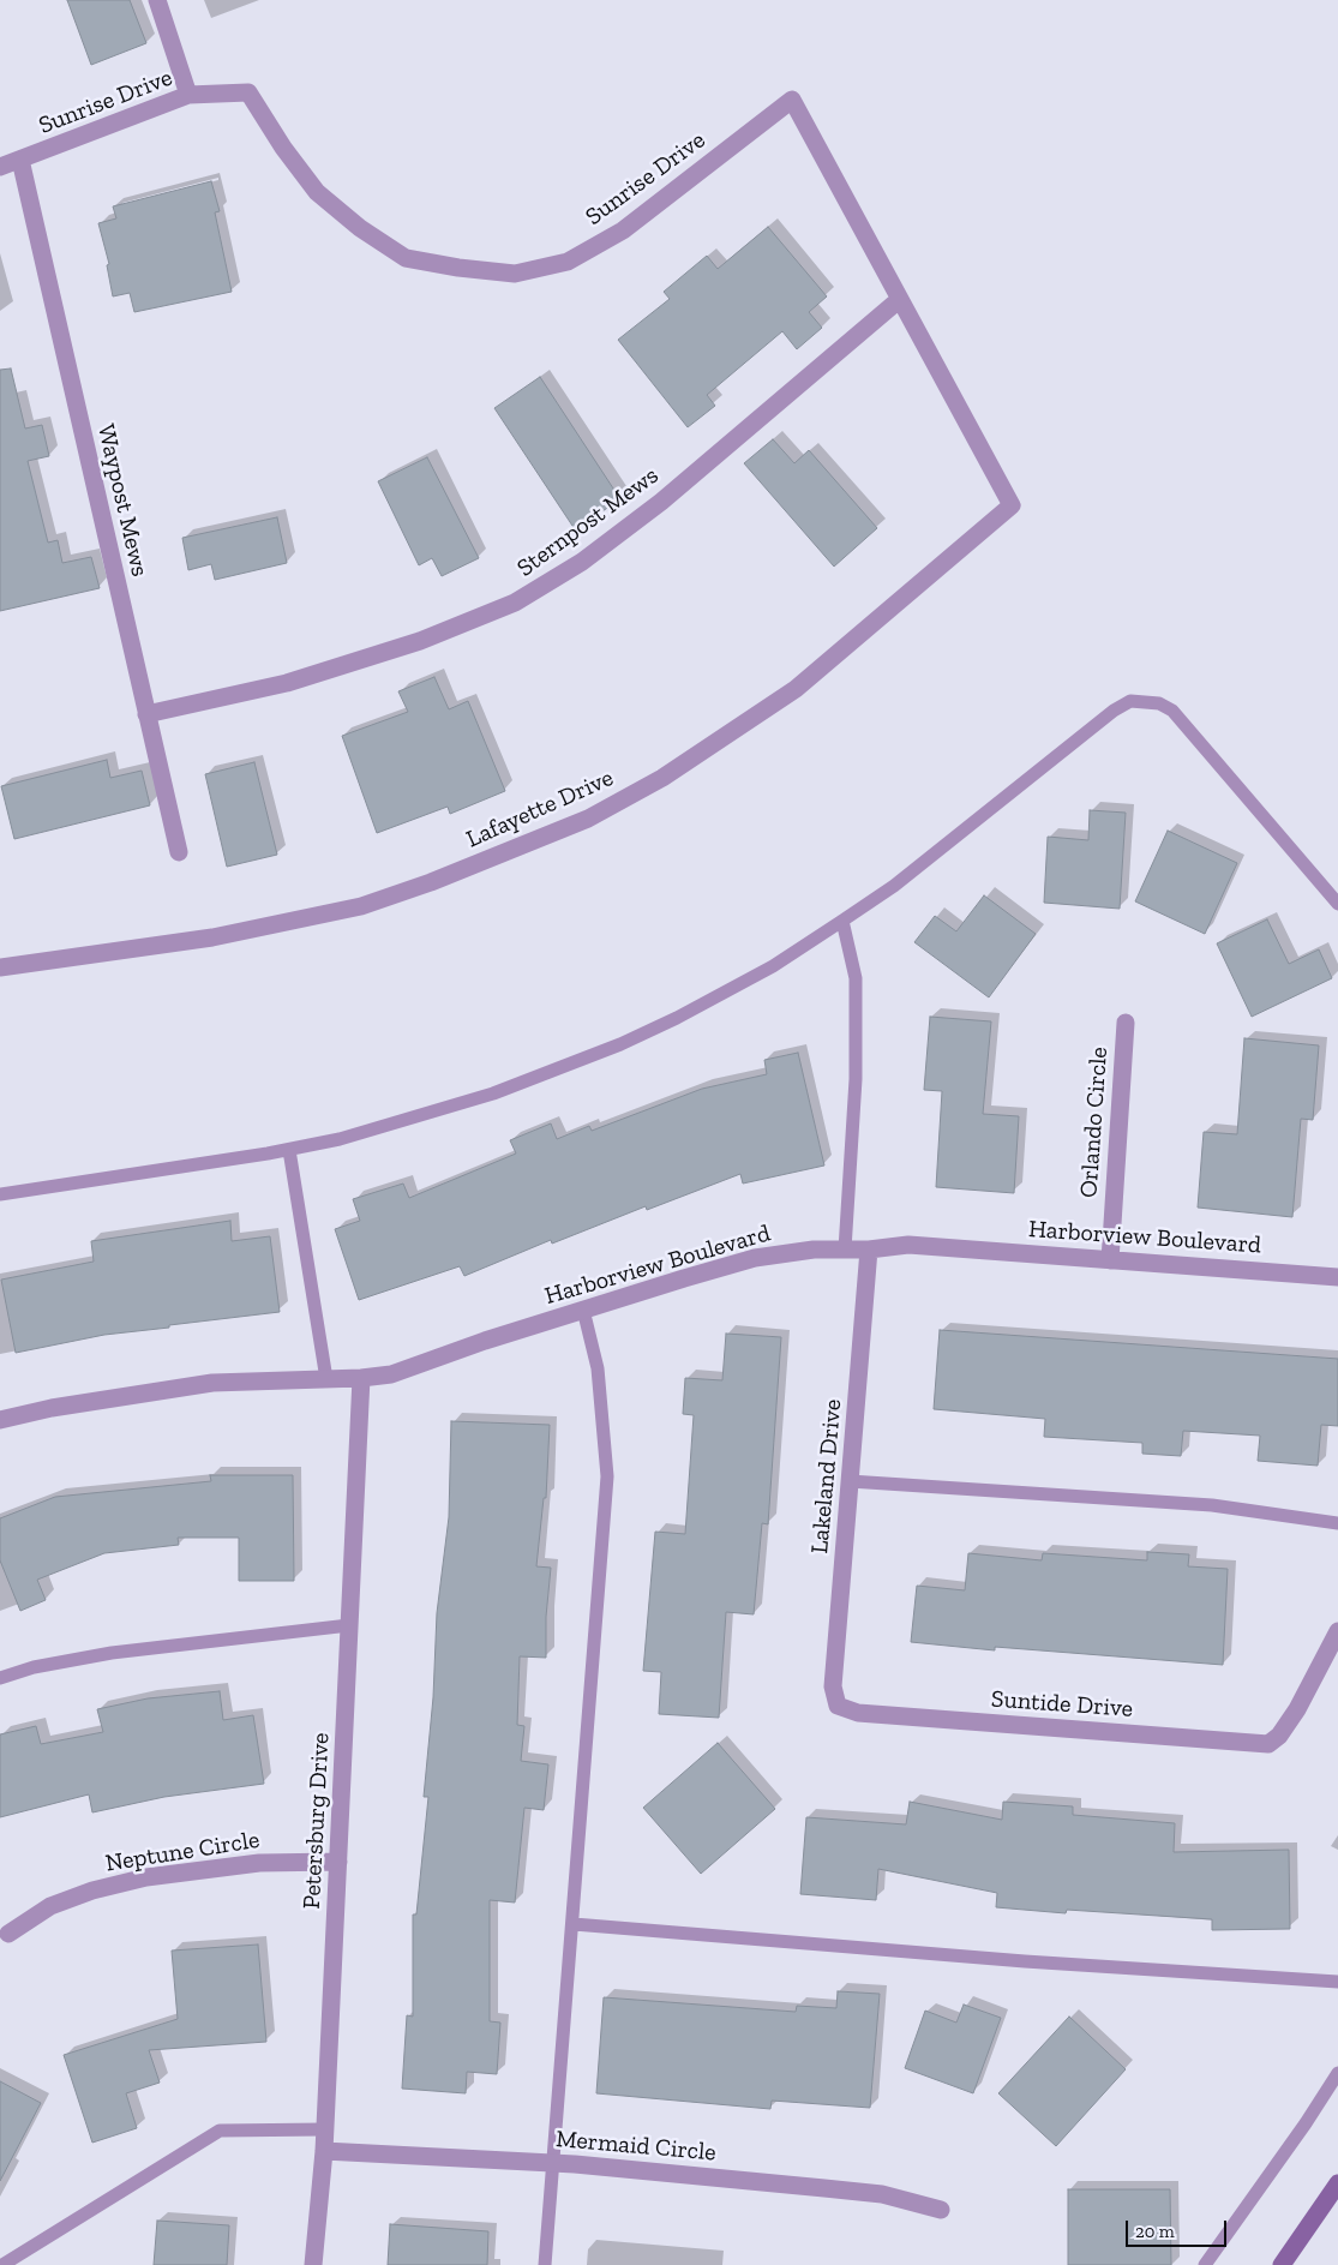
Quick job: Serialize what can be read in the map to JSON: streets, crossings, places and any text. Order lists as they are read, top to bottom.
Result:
{
  "streets": {
    "street": [
      "Sunrise Drive",
      "Waypost Mews",
      "Sternpost Mews",
      "Lafayette Drive",
      "Orlando Circle",
      "Harborview Boulevard",
      "Lakeland Drive",
      "Suntide Drive",
      "Petersburg Drive",
      "Neptune Circle",
      "Mermaid Circle"
    ]
  },
  "crossings": [
    ["Sunrise Drive", "Waypost Mews"],
    ["Sunrise Drive", "Sternpost Mews"],
    ["Sunrise Drive", "Lafayette Drive"],
    ["Waypost Mews", "Sternpost Mews"],
    ["Orlando Circle", "Harborview Boulevard"],
    ["Harborview Boulevard", "Lakeland Drive"],
    ["Harborview Boulevard", "Petersburg Drive"],
    ["Lakeland Drive", "Suntide Drive"],
    ["Petersburg Drive", "Neptune Circle"],
    ["Petersburg Drive", "Mermaid Circle"]
  ],
  "scale_bar": "20 m"
}
